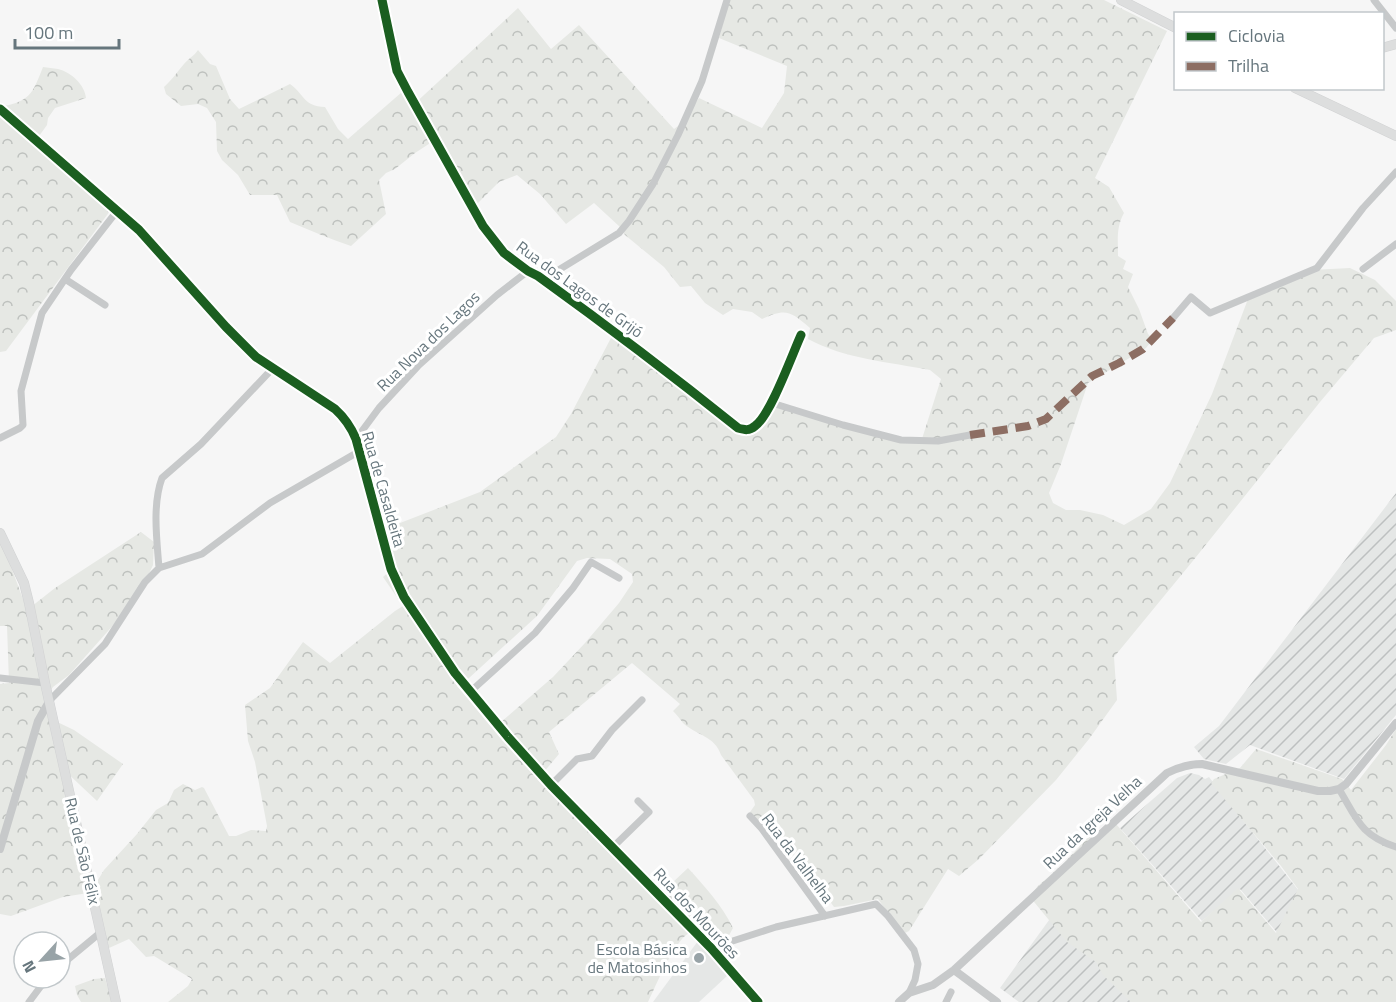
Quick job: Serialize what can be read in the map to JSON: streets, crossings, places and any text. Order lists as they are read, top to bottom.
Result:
{
  "streets": {
    "main road": ["Rua de São Félix"],
    "street": [
      "Rua dos Lagos de Grijó",
      "Rua Nova dos Lagos",
      "Rua de Casaldeita",
      "Rua da Igreja Velha",
      "Rua da Valhelha",
      "Rua dos Mourões"
    ]
  },
  "crossings": [
    ["Rua dos Lagos de Grijó", "Rua Nova dos Lagos"],
    ["Rua Nova dos Lagos", "Rua de Casaldeita"],
    ["Rua de Casaldeita", "Rua dos Mourões"]
  ],
  "places": ["Escola Básica de Matosinhos"],
  "legend": ["Ciclovia", "Trilha"],
  "scale_bar": "100 m",
  "north": "bottom left"
}
